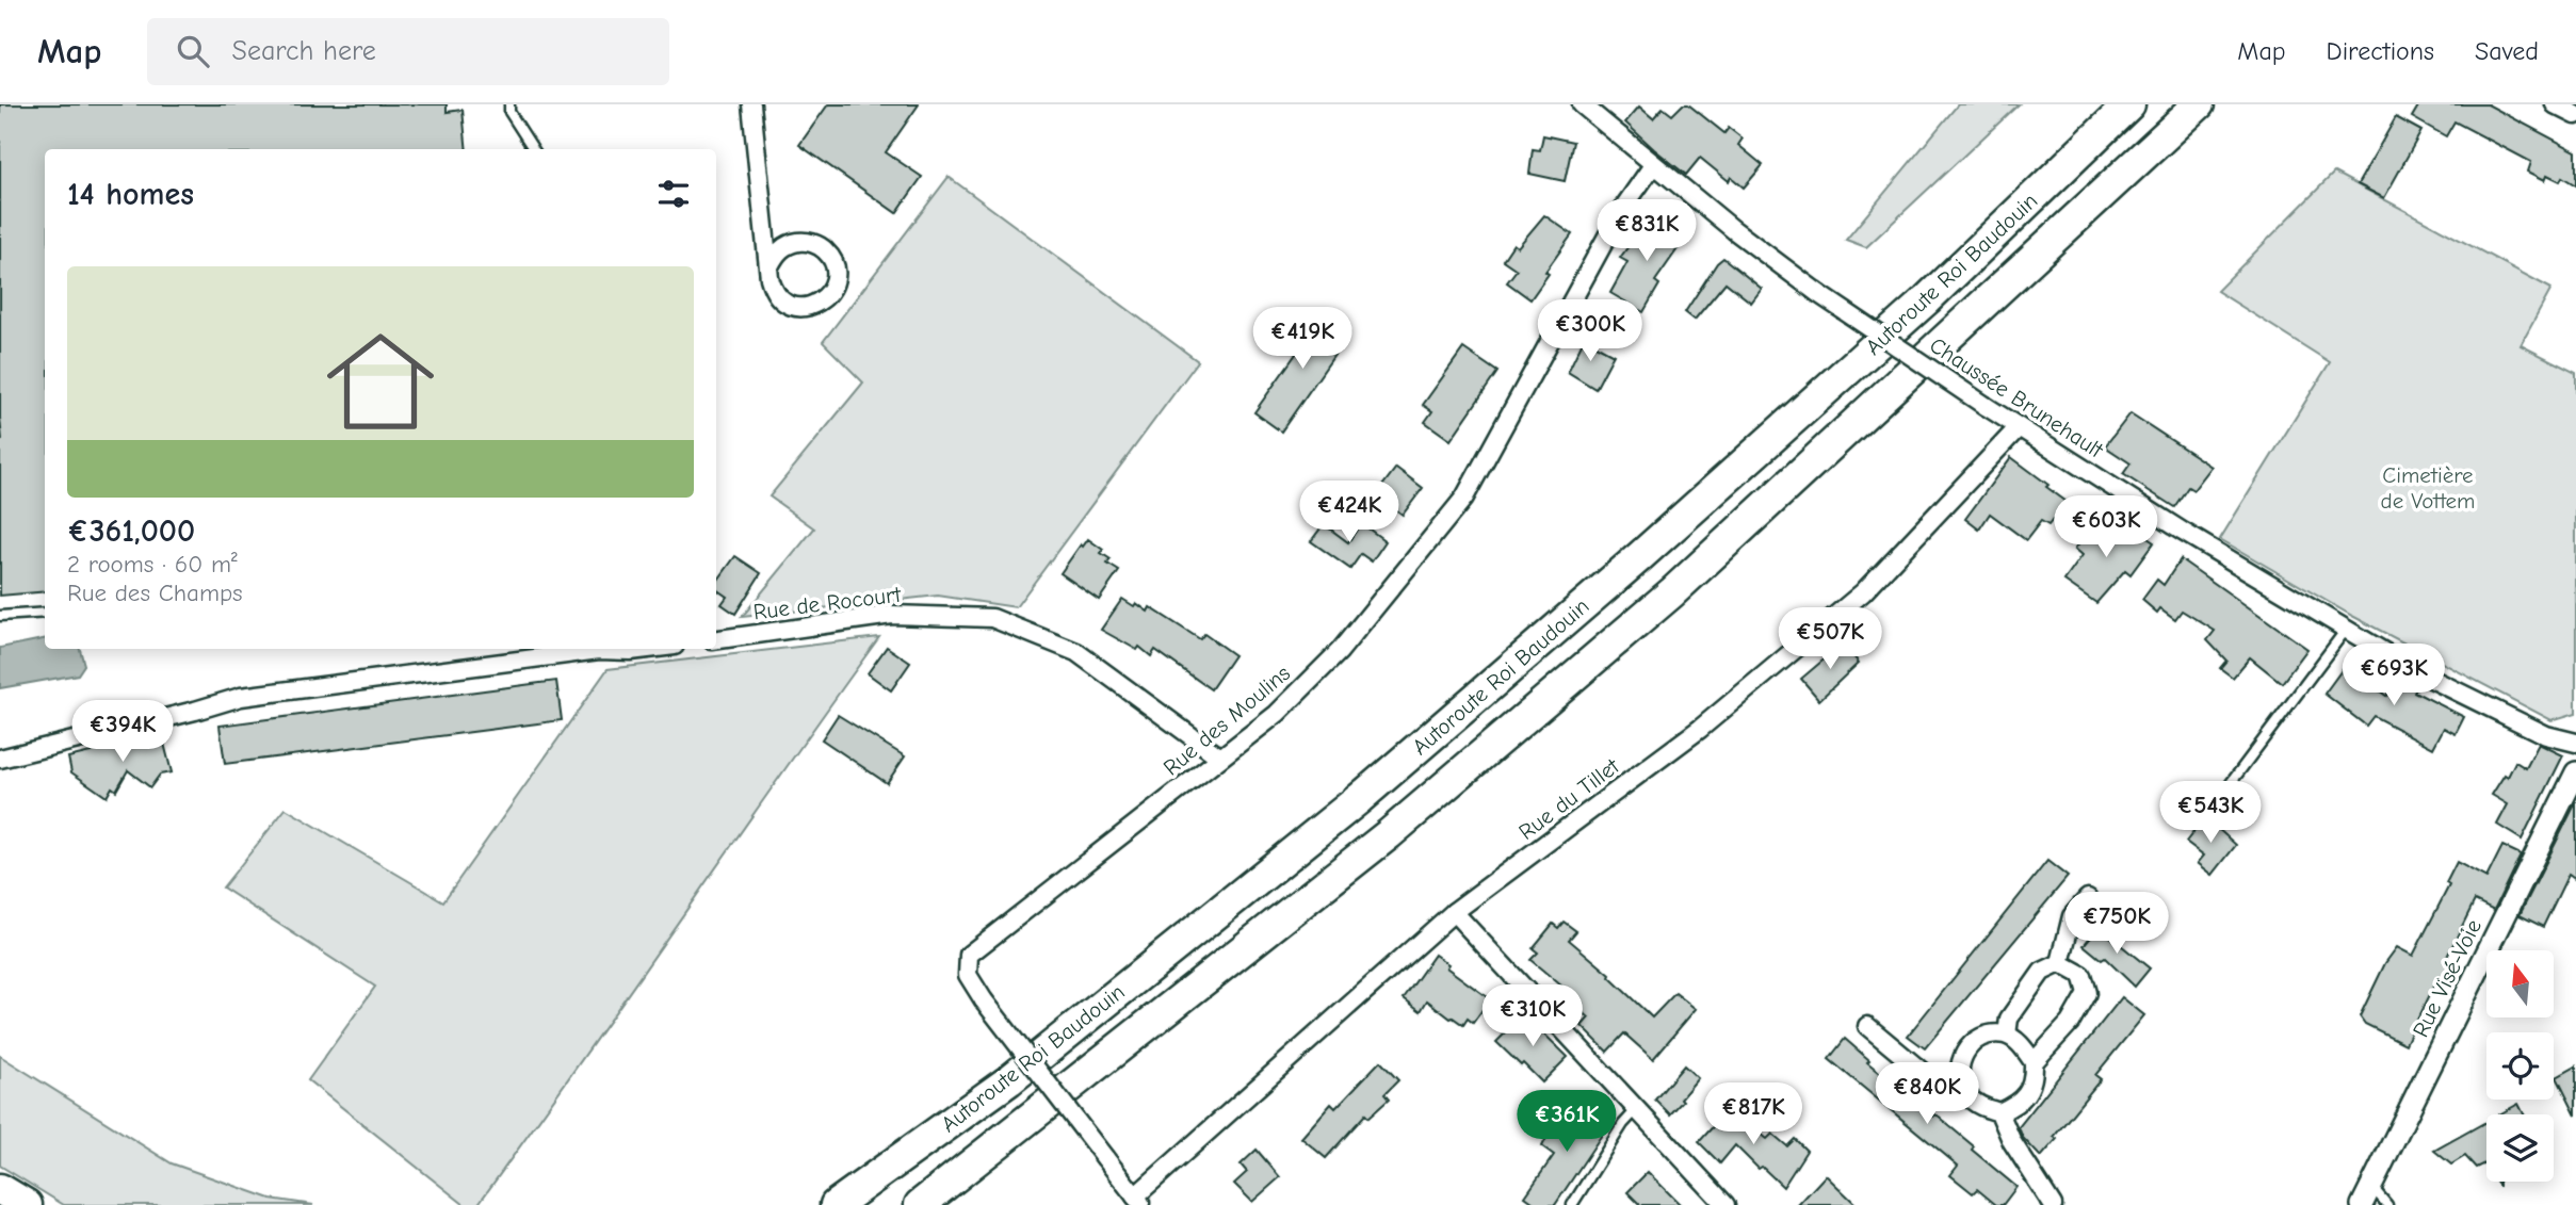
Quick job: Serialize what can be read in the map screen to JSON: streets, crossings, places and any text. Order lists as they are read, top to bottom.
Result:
{
  "streets": {
    "highway": ["Autoroute Roi Baudouin"],
    "street": [
      "Chaussée Brunehault",
      "Rue de Rocourt",
      "Rue des Moulins",
      "Rue du Tillet",
      "Rue Visé-Voie"
    ]
  },
  "crossings": [
    ["Chaussée Brunehault", "Rue des Moulins"],
    ["Chaussée Brunehault", "Rue du Tillet"],
    ["Rue de Rocourt", "Rue des Moulins"],
    ["Rue des Moulins", "Rue du Tillet"]
  ],
  "parks": ["Cimetière de Vottem"],
  "north": "top",
  "page": {
    "header": "Map",
    "search": "Search here",
    "nav": ["Map", "Directions", "Saved"],
    "heading": "14 homes",
    "price": [
      "€831K",
      "€300K",
      "€419K",
      "€424K",
      "€603K",
      "€507K",
      "€693K",
      "€394K",
      "€543K",
      "€750K",
      "€310K",
      "€840K",
      "€817K",
      "€361K"
    ],
    "list": [
      {
        "name": "€361,000",
        "note": "2 rooms · 60 m² · Rue des Champs"
      }
    ]
  }
}
